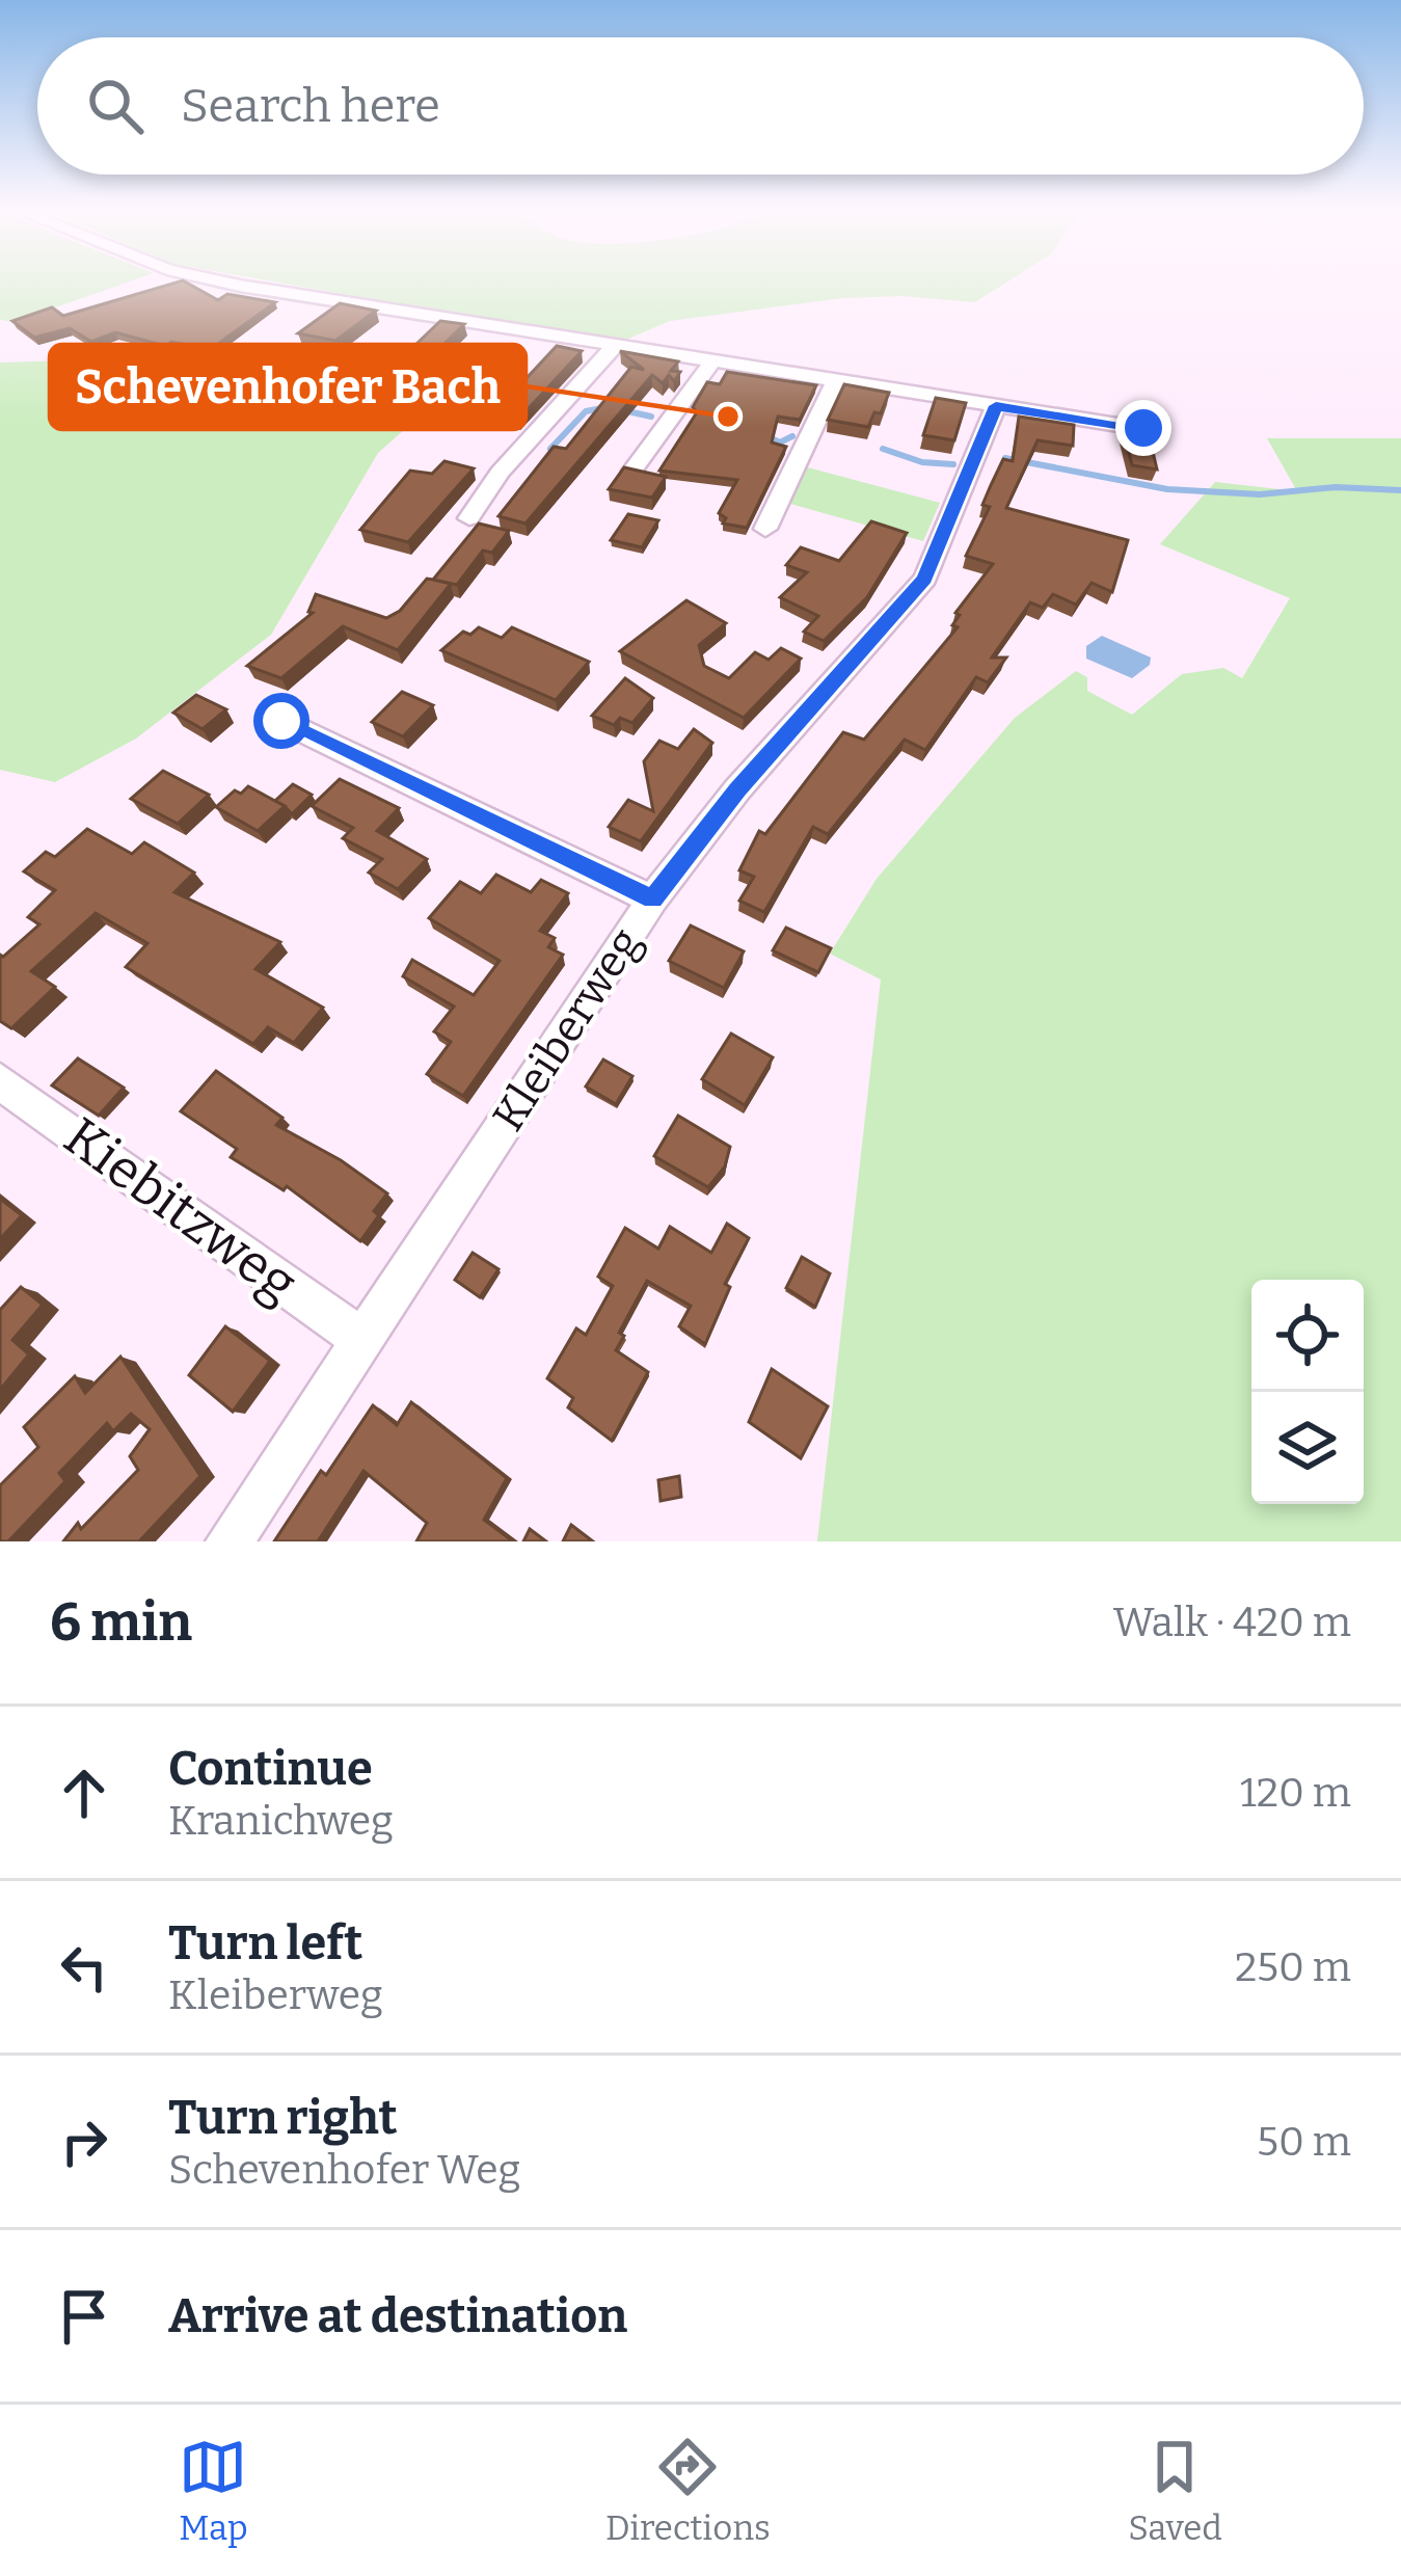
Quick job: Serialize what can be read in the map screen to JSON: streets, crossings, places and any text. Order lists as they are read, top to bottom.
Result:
{
  "streets": {
    "street": ["Kleiberweg", "Kiebitzweg"]
  },
  "crossings": [
    ["Kleiberweg", "Kiebitzweg"]
  ],
  "places": ["Schevenhofer Bach"],
  "page": {
    "search": "Search here",
    "heading": ["6 min", "Walk · 420 m"],
    "list": [
      ["Continue", "Kranichweg", "120 m"],
      ["Turn left", "Kleiberweg", "250 m"],
      ["Turn right", "Schevenhofer Weg", "50 m"],
      "Arrive at destination"
    ],
    "nav": ["Map", "Directions", "Saved"]
  }
}
